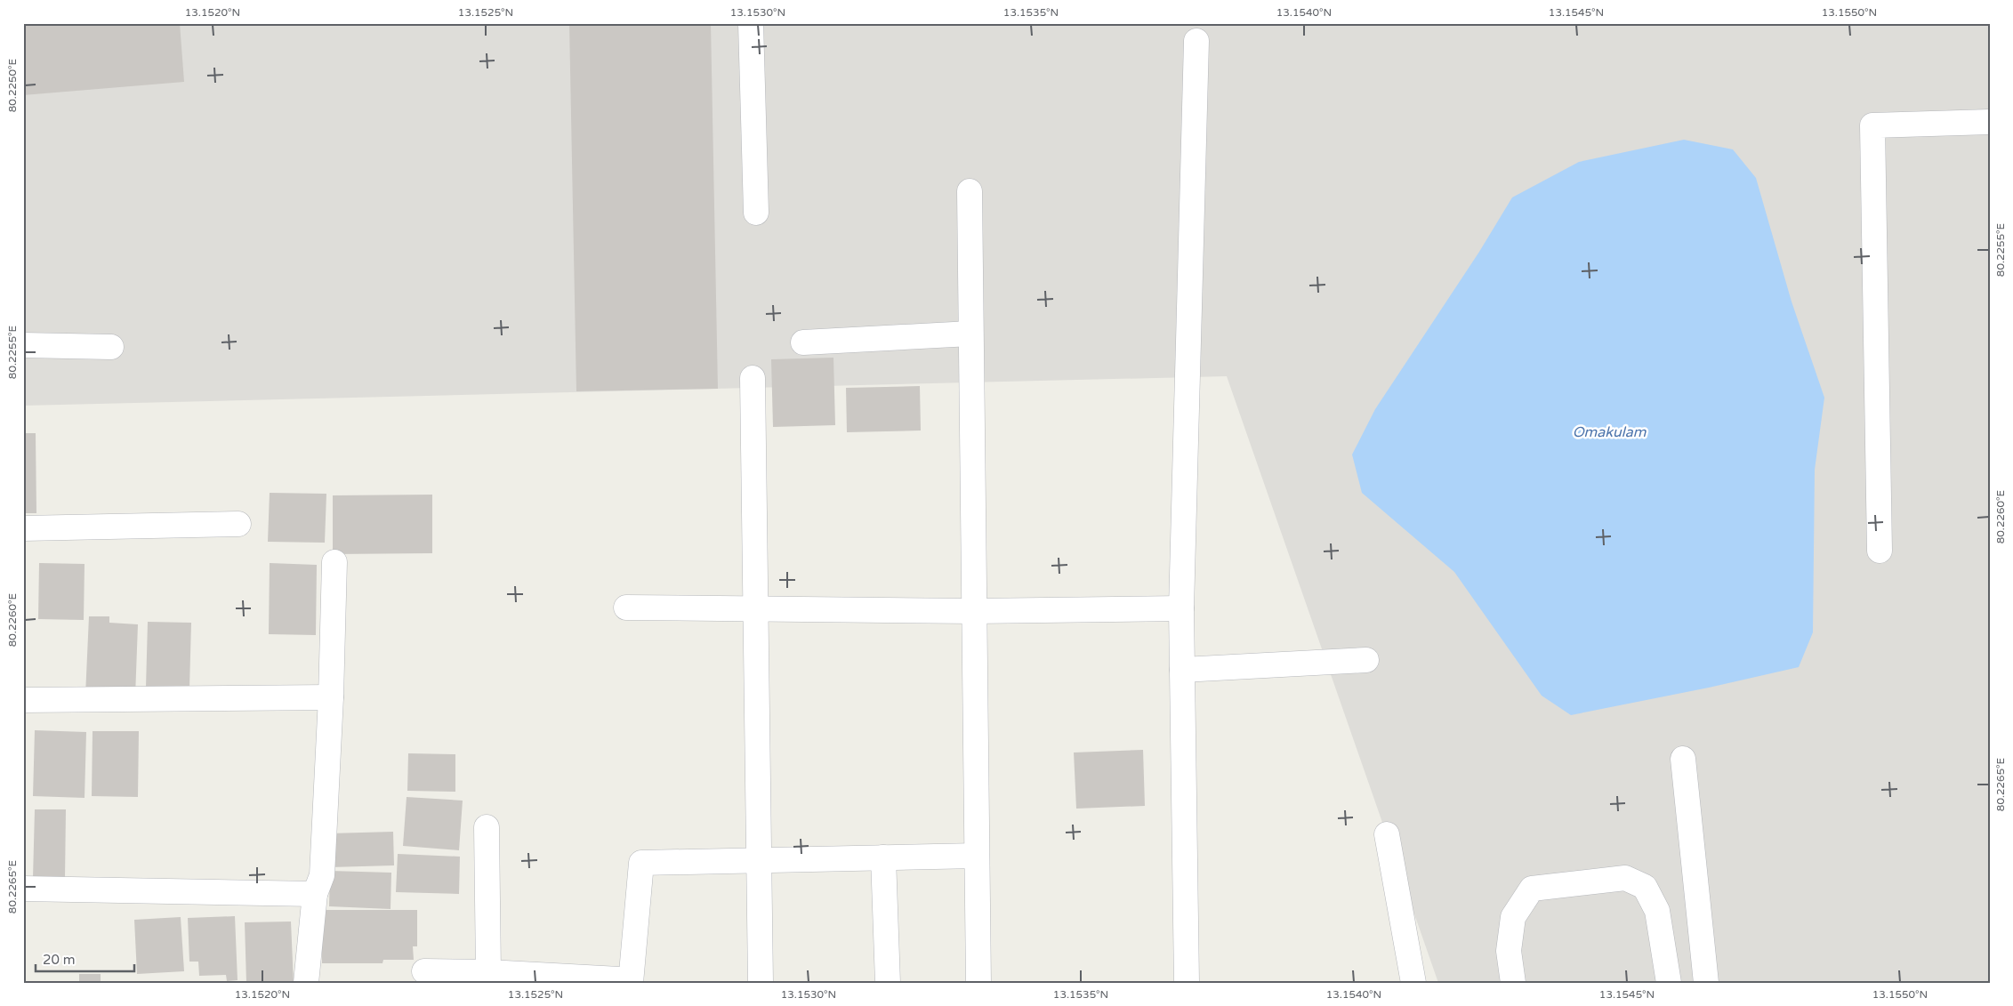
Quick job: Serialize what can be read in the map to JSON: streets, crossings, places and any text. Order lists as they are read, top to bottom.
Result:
{
  "water": ["Omakulam"],
  "scale_bar": "20 m",
  "coordinates": [
    "13.1520°N",
    "13.1525°N",
    "13.1530°N",
    "13.1535°N",
    "13.1540°N",
    "13.1545°N",
    "13.1550°N",
    "80.2250°E",
    "80.2255°E",
    "80.2260°E",
    "80.2265°E"
  ]
}
